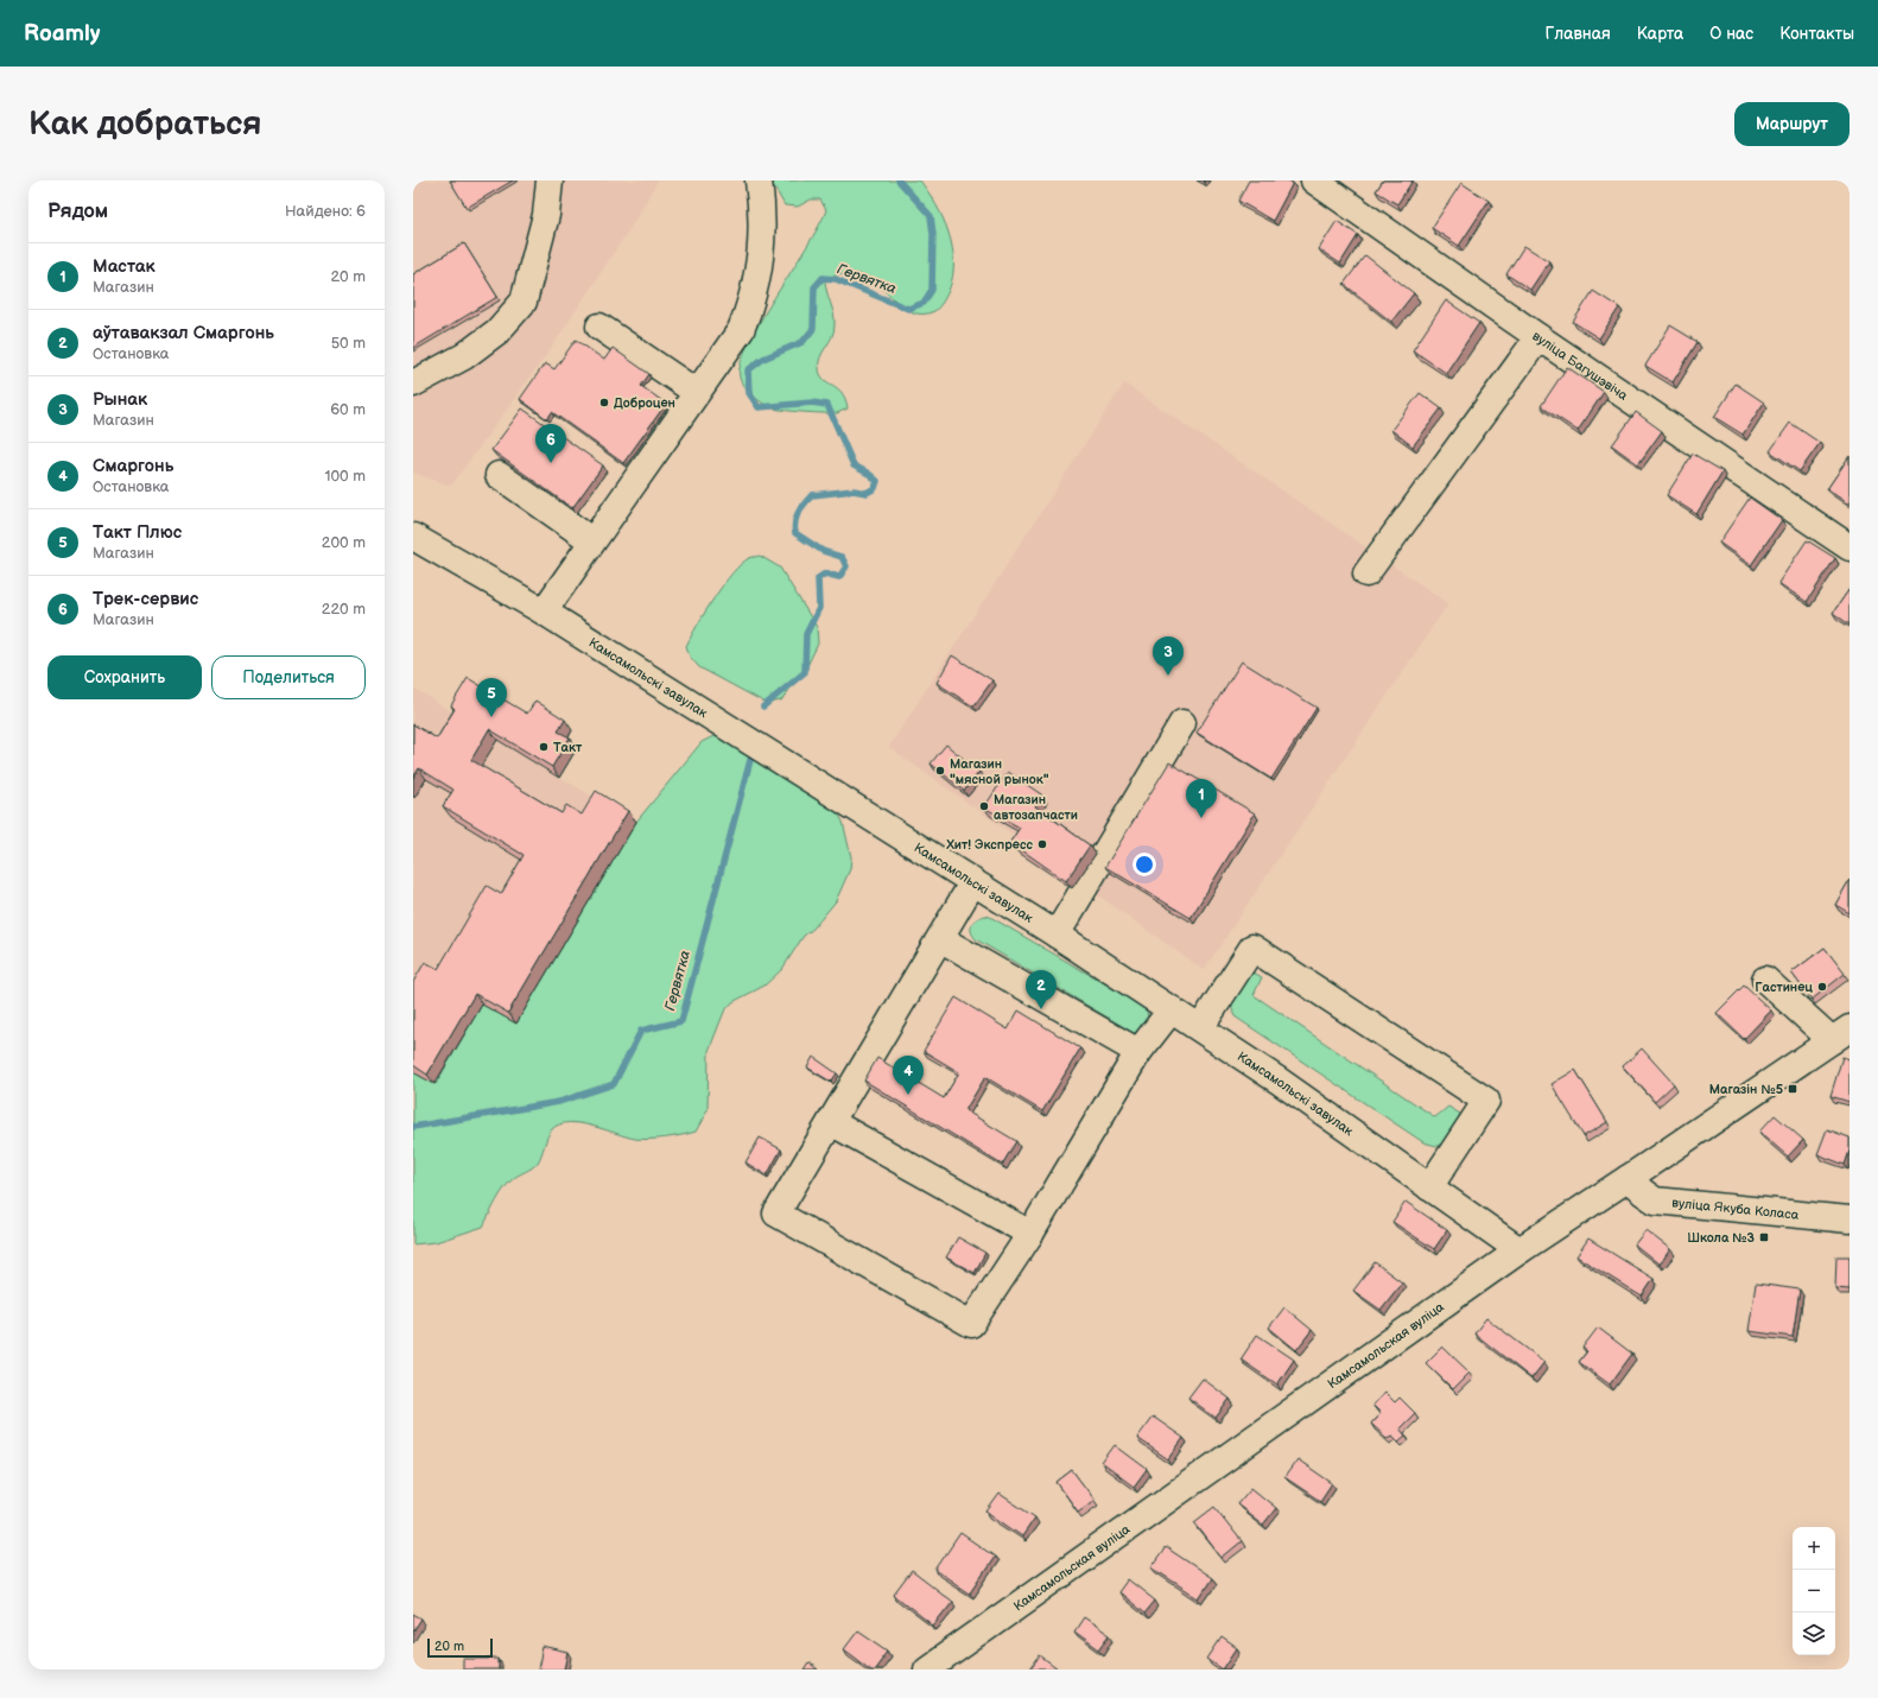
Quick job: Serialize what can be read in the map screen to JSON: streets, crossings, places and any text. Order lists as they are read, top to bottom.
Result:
{
  "streets": {
    "street": [
      "вуліца Багушэвіча",
      "Камсамольскі завулак",
      "вуліца Якуба Коласа",
      "Камсамольская вуліца"
    ]
  },
  "crossings": [
    ["Камсамольскі завулак", "Камсамольская вуліца"],
    ["вуліца Якуба Коласа", "Камсамольская вуліца"]
  ],
  "water": ["Гервятка"],
  "places": {
    "other": [
      "Доброцен",
      "Такт",
      "Магазин \"мясной рынок\"",
      "Магазин автозапчасти",
      "Хит! Экспресс",
      "Гастинец"
    ],
    "transit": ["Магазін №5", "Школа №3"]
  },
  "scale_bar": "20 m",
  "page": {
    "header": "Roamly",
    "nav": [
      "Главная",
      "Карта",
      "О нас",
      "Контакты"
    ],
    "buttons": [
      "Маршрут",
      ["Сохранить", "Поделиться"]
    ],
    "title": "Как добраться",
    "heading": ["Рядом", "Найдено: 6"],
    "list": [
      {
        "mark": "1",
        "name": "Мастак",
        "note": "Магазин",
        "value": "20 m"
      },
      {
        "mark": "2",
        "name": "аўтавакзал Смаргонь",
        "note": "Остановка",
        "value": "50 m"
      },
      {
        "mark": "3",
        "name": "Рынак",
        "note": "Магазин",
        "value": "60 m"
      },
      {
        "mark": "4",
        "name": "Смаргонь",
        "note": "Остановка",
        "value": "100 m"
      },
      {
        "mark": "5",
        "name": "Такт Плюс",
        "note": "Магазин",
        "value": "200 m"
      },
      {
        "mark": "6",
        "name": "Трек-сервис",
        "note": "Магазин",
        "value": "220 m"
      }
    ],
    "pins": [
      "6",
      "3",
      "5",
      "1",
      "2",
      "4"
    ],
    "map_buttons": ["+", "−"],
    "scale": "20 m"
  }
}
